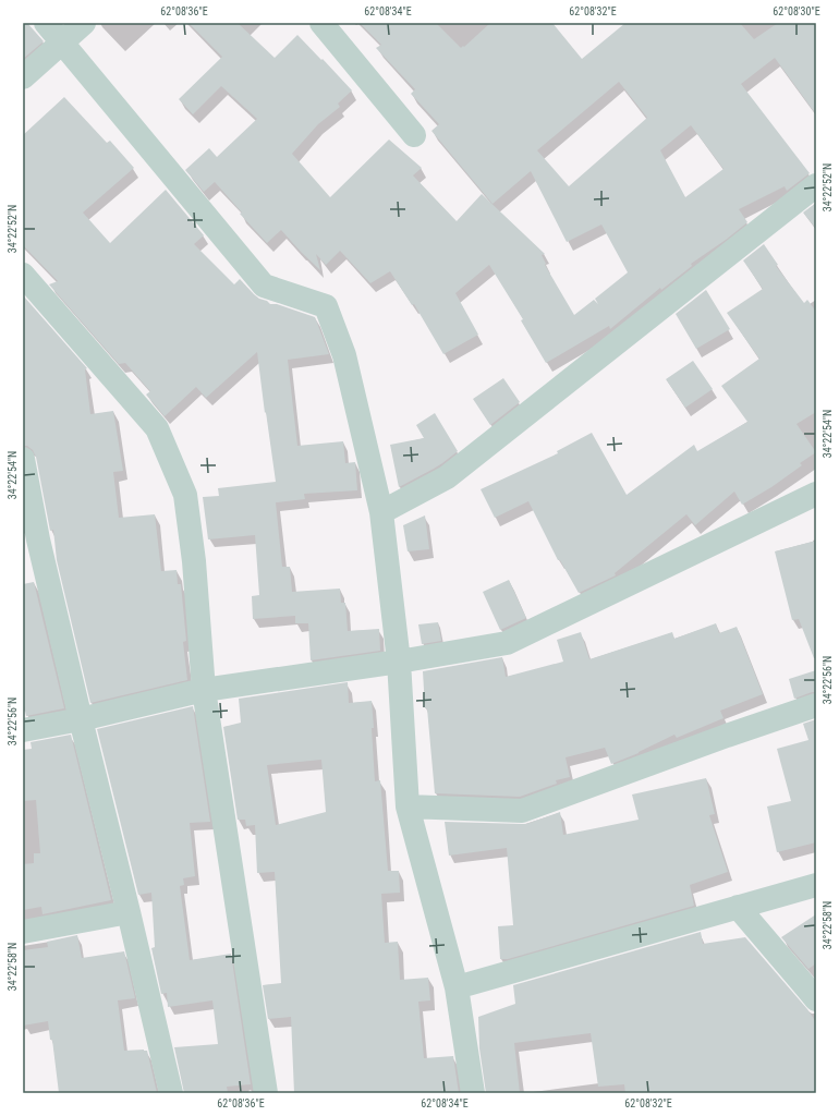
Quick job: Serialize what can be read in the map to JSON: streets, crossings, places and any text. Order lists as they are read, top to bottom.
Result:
{
  "coordinates": [
    "62°08'36\"E",
    "62°08'34\"E",
    "62°08'32\"E",
    "62°08'30\"E",
    "34°22'52\"N",
    "34°22'54\"N",
    "34°22'56\"N",
    "34°22'58\"N"
  ]
}
